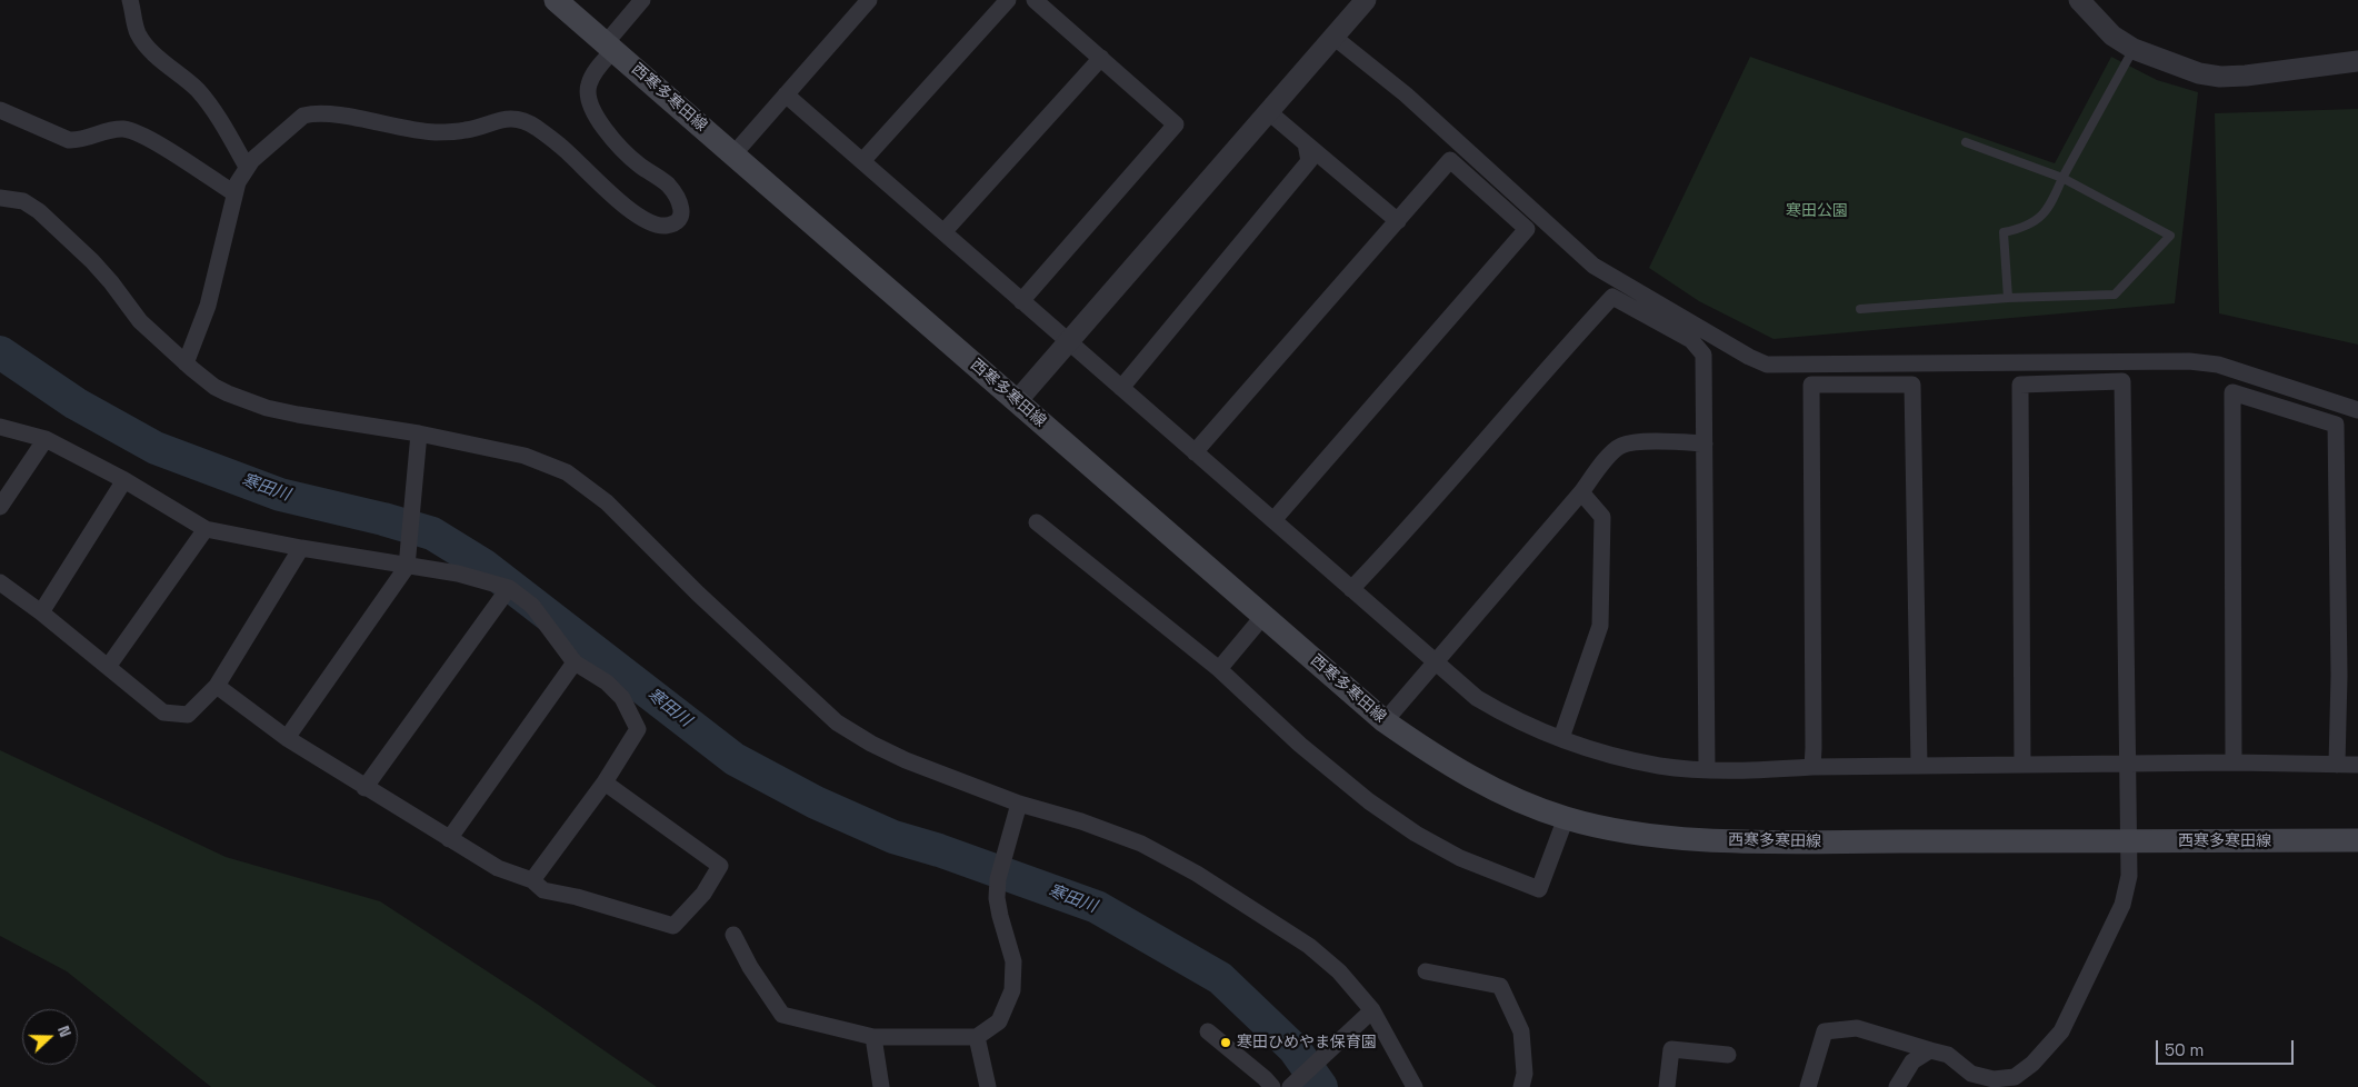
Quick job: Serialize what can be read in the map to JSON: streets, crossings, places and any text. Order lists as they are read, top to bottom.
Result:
{
  "streets": {
    "main road": ["西寒多寒田線"]
  },
  "water": ["寒田川"],
  "parks": ["寒田公園"],
  "places": ["寒田ひめやま保育園"],
  "scale_bar": "50 m",
  "north": "right"
}
